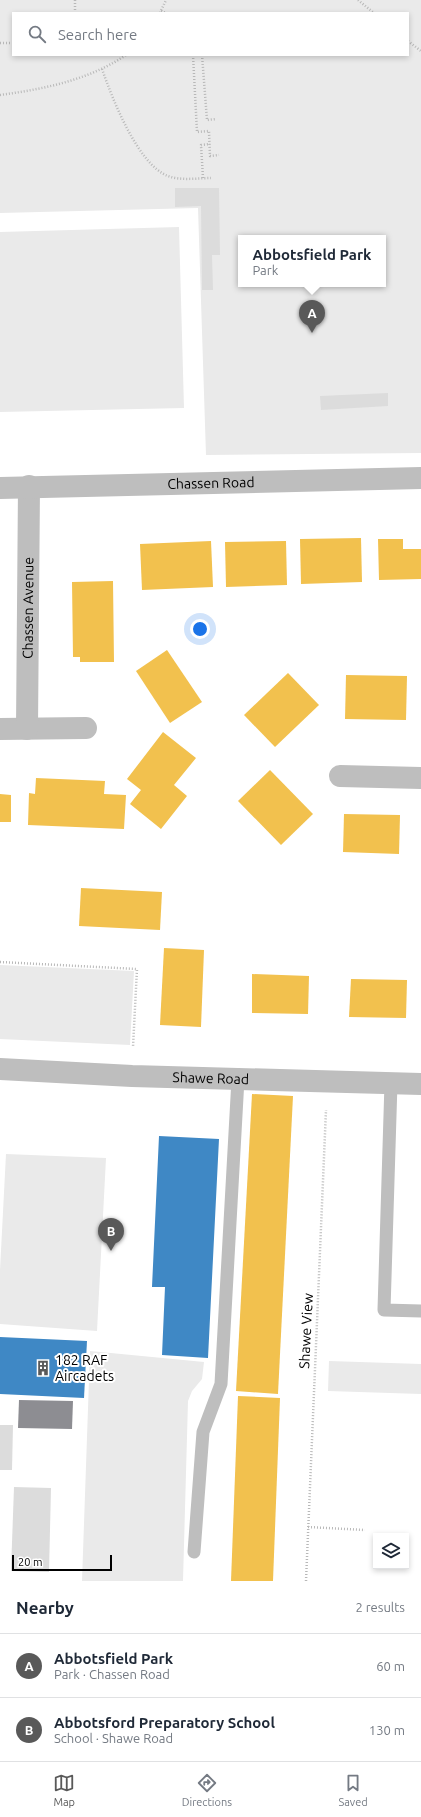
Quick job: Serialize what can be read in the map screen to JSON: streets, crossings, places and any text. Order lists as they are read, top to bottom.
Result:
{
  "streets": {
    "street": ["Chassen Road", "Chassen Avenue", "Shawe Road"],
    "path": ["Shawe View"]
  },
  "crossings": [
    ["Chassen Road", "Chassen Avenue"],
    ["Shawe Road", "Shawe View"]
  ],
  "places": {
    "building": ["182 RAF Aircadets"]
  },
  "scale_bar": "20 m",
  "page": {
    "search": "Search here",
    "popup": ["Abbotsfield Park", "Park"],
    "pins": ["A", "B"],
    "scale": "20 m",
    "heading": ["Nearby", "2 results"],
    "list": [
      {
        "mark": "A",
        "name": "Abbotsfield Park",
        "note": "Park · Chassen Road",
        "value": "60 m"
      },
      {
        "mark": "B",
        "name": "Abbotsford Preparatory School",
        "note": "School · Shawe Road",
        "value": "130 m"
      }
    ],
    "nav": ["Map", "Directions", "Saved"]
  }
}
